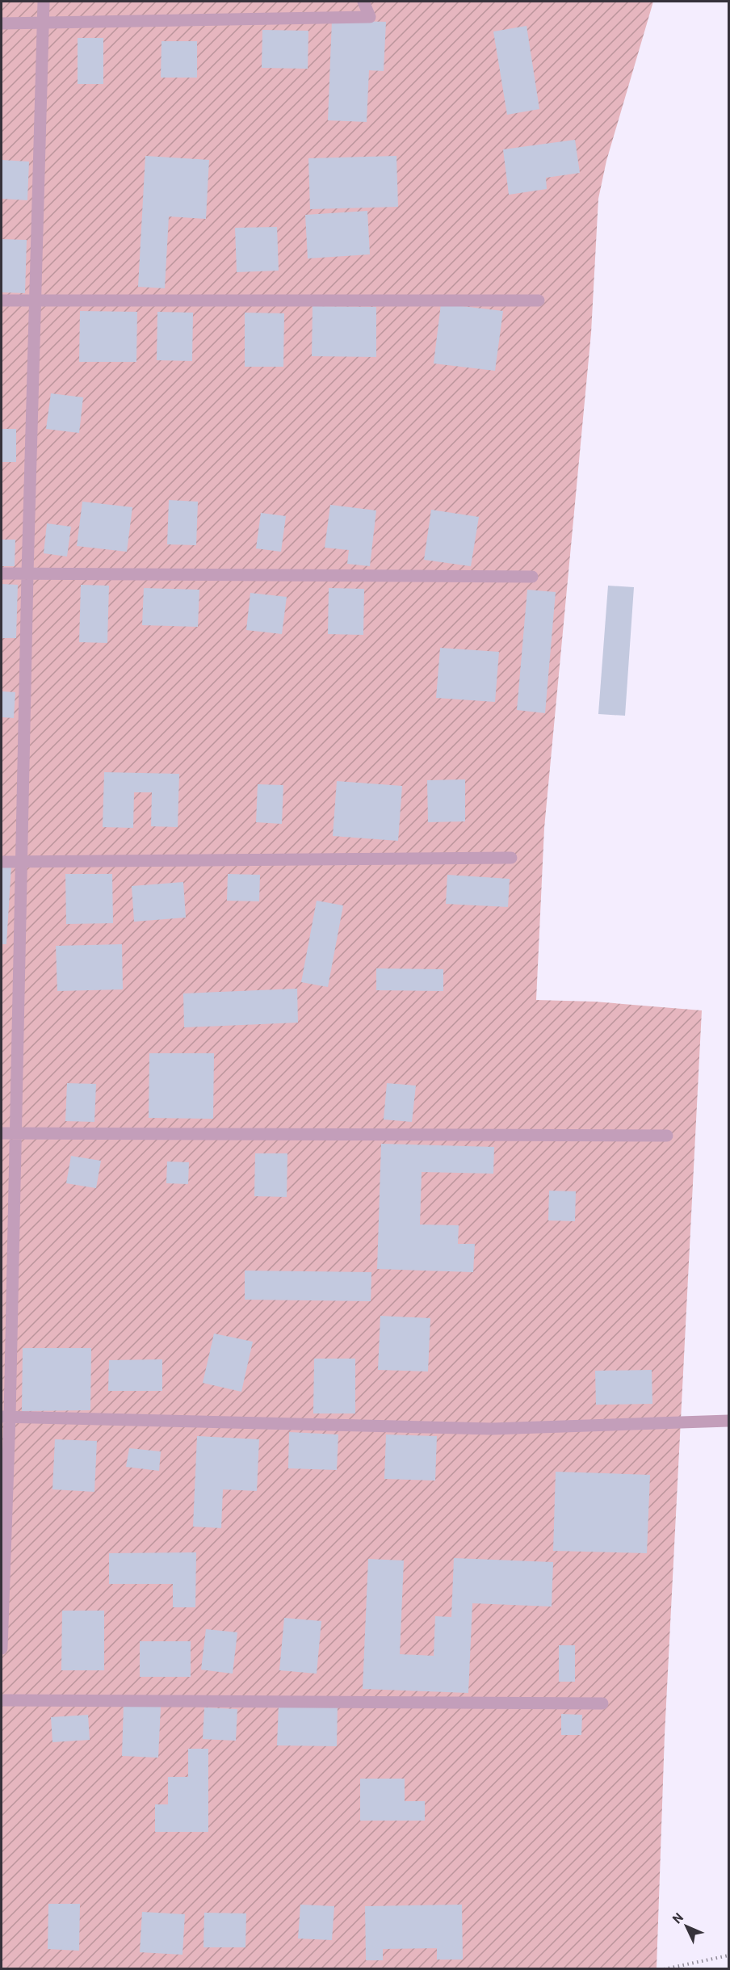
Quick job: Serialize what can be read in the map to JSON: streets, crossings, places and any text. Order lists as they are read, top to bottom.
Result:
{
  "north": "top left"
}
